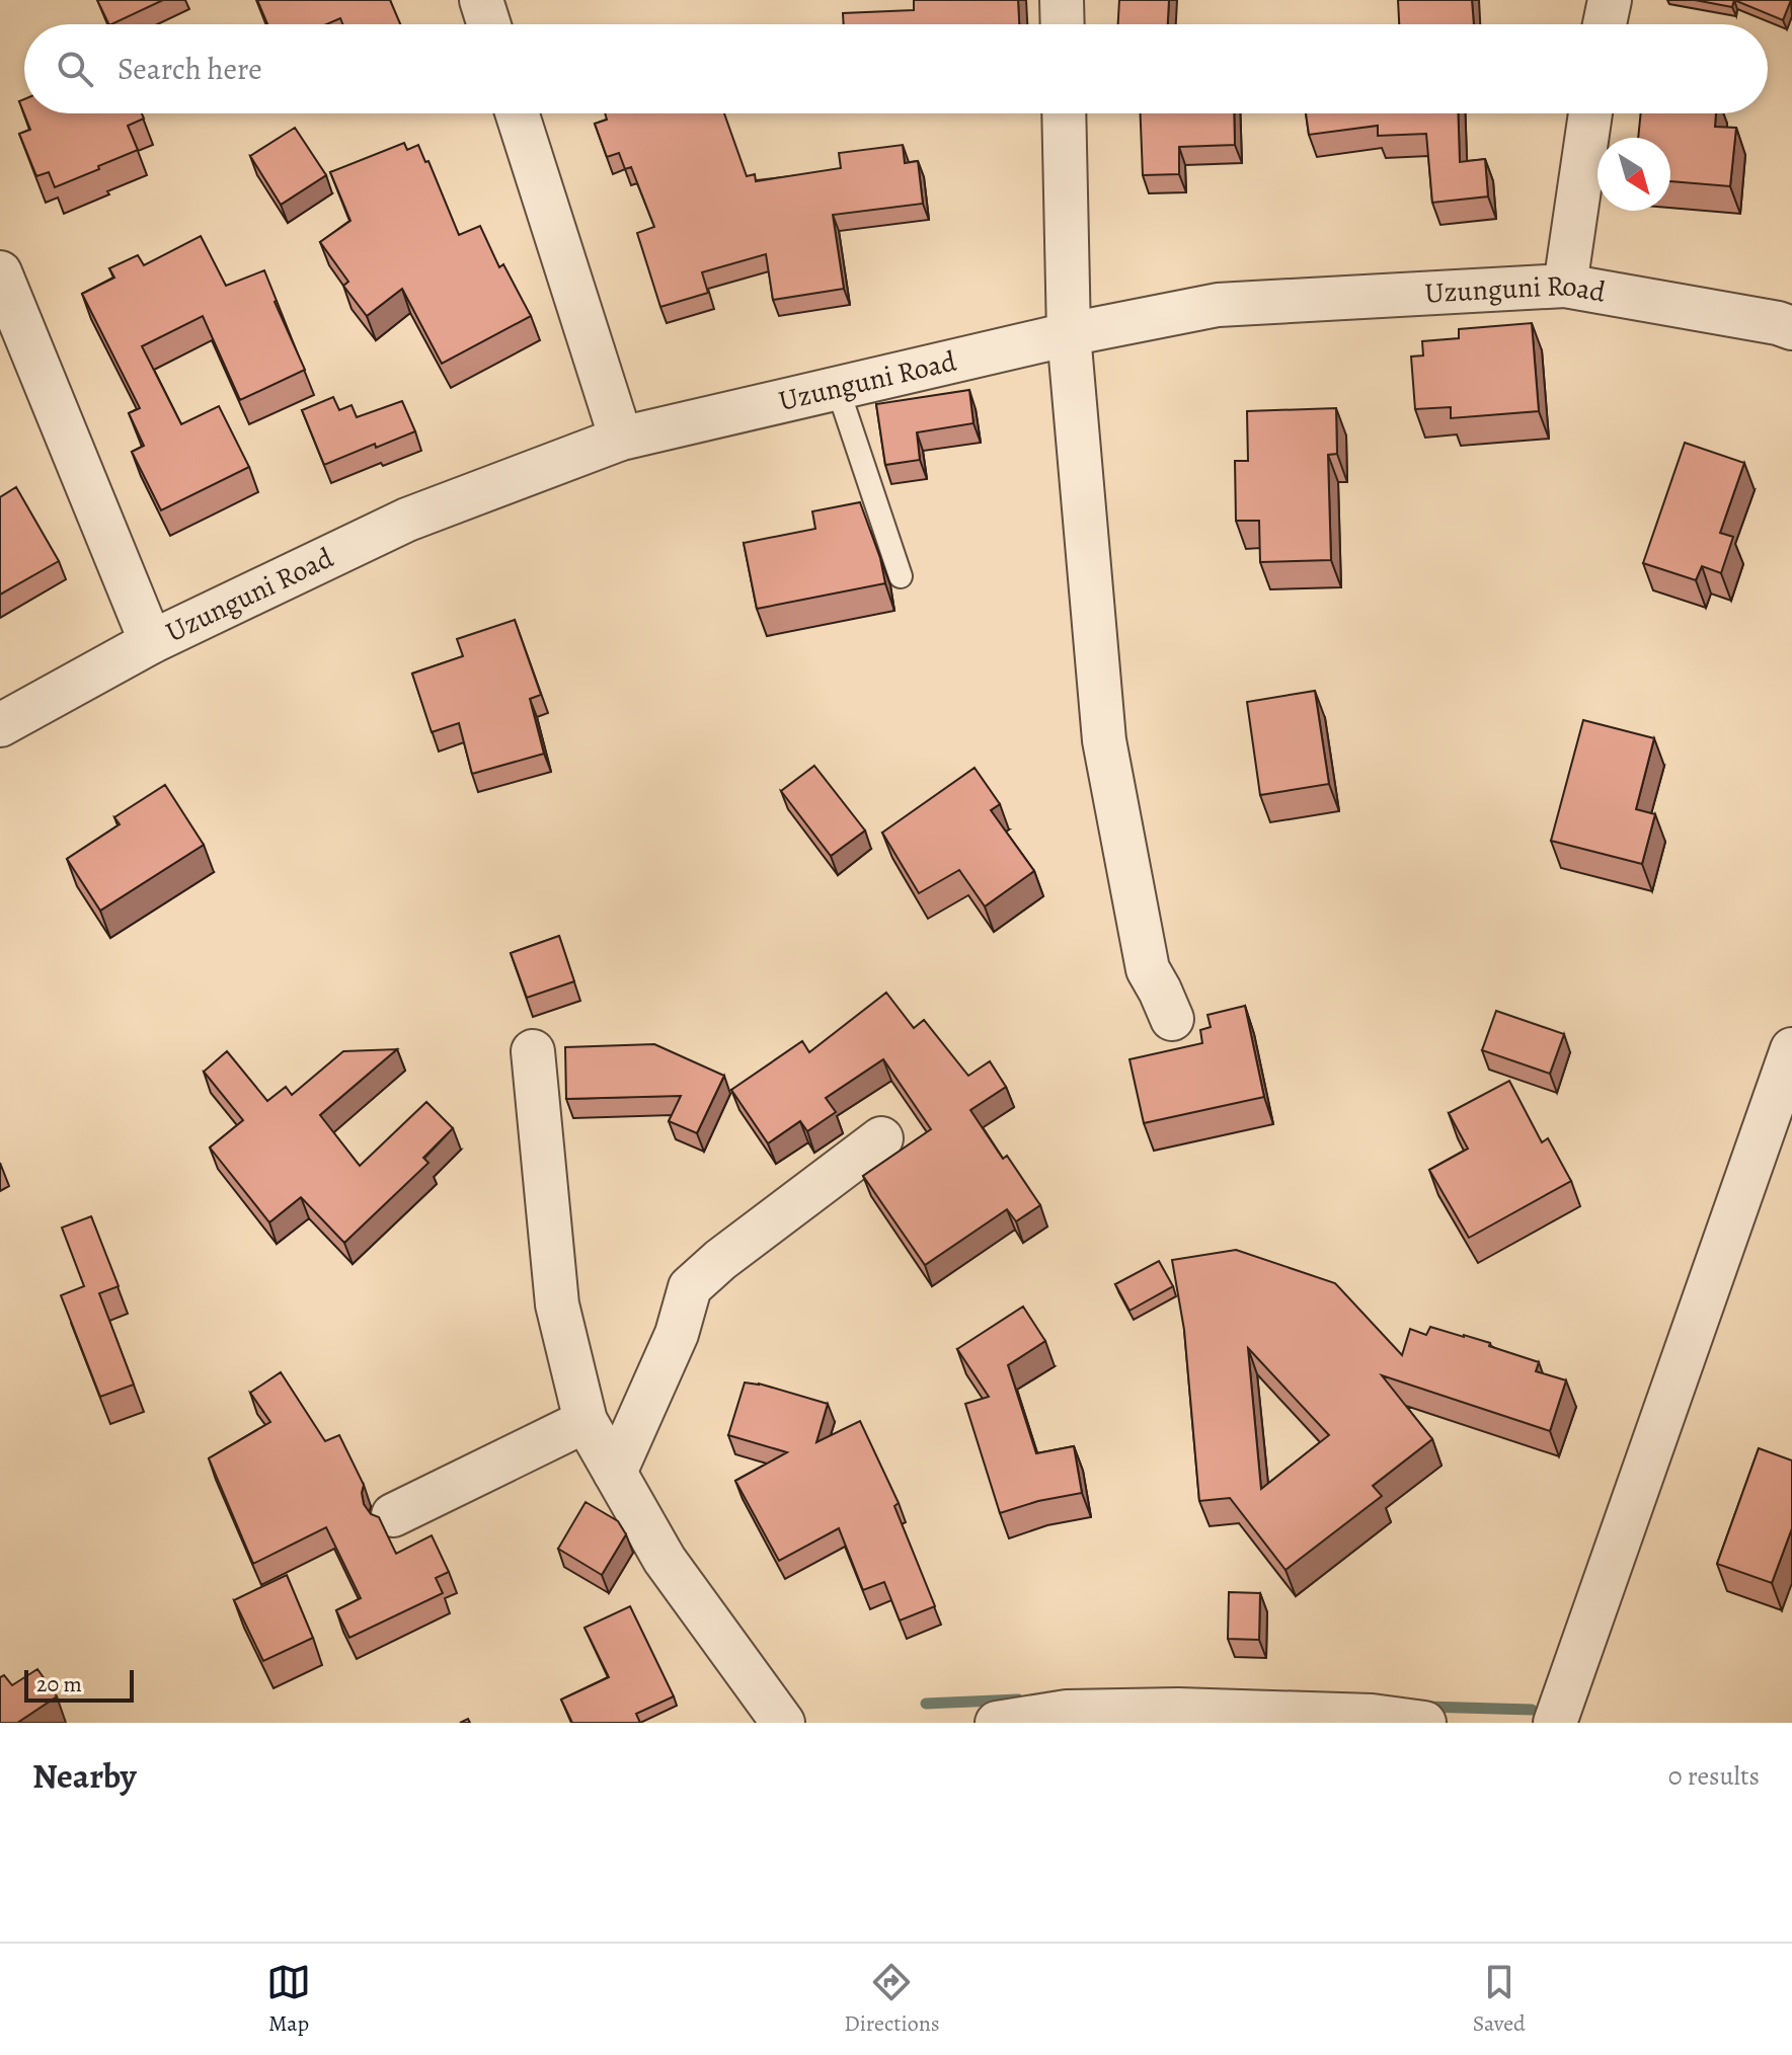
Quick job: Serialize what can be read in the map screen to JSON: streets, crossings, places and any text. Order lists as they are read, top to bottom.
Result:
{
  "streets": {
    "street": ["Uzunguni Road"]
  },
  "scale_bar": "20 m",
  "north": "bottom right",
  "page": {
    "search": "Search here",
    "scale": "20 m",
    "heading": ["Nearby", "0 results"],
    "nav": ["Map", "Directions", "Saved"]
  }
}
